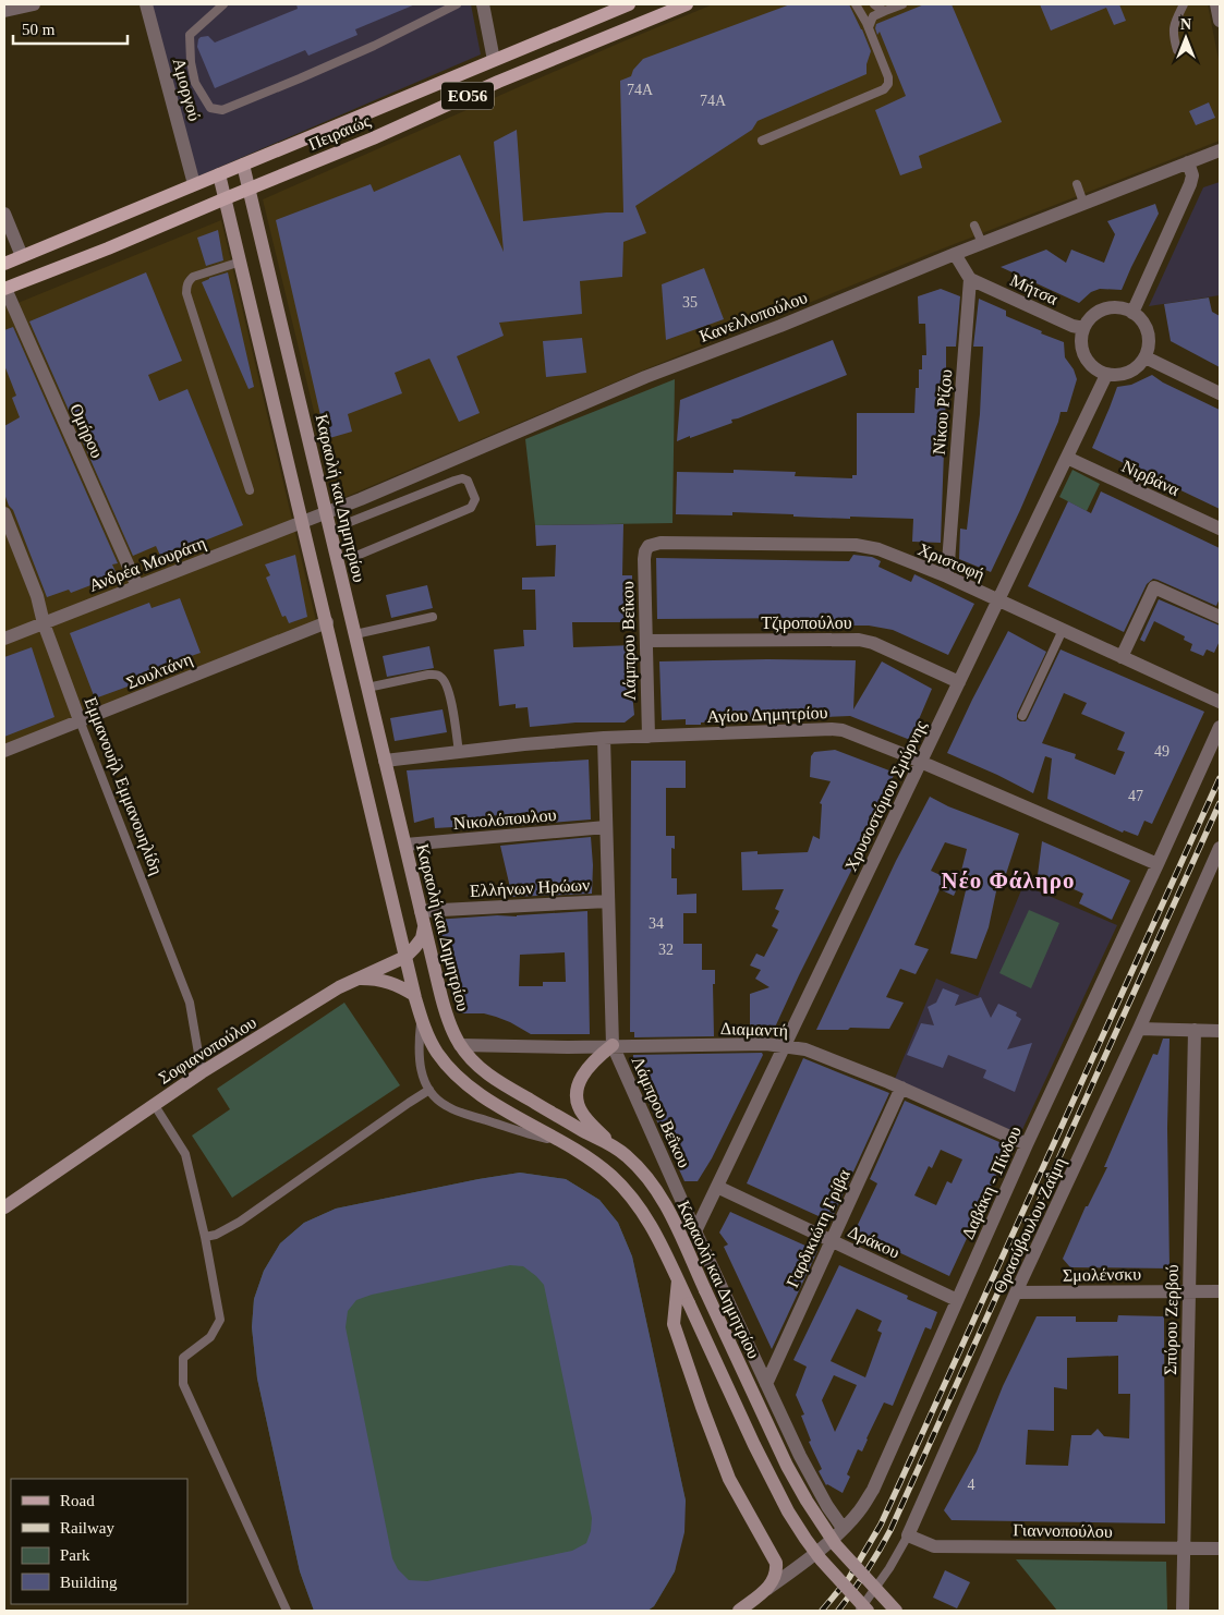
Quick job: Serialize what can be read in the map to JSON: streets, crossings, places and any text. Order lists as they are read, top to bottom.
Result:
{
  "streets": {
    "main road": [
      "ΕΟ56",
      "Πειραιώς",
      "Καραολή και Δημητρίου",
      "Σοφιανοπούλου",
      "Δαβάκη - Πίνδου"
    ],
    "street": [
      "Αμοργού",
      "Μήτσα",
      "Κανελλοπούλου",
      "Νίκου Ρίζου",
      "Ομήρου",
      "Νιρβάνα",
      "Χριστοφή",
      "Ανδρέα Μουράτη",
      "Τζιροπούλου",
      "Λάμπρου Βεΐκου",
      "Σουλτάνη",
      "Αγίου Δημητρίου",
      "Εμμανουήλ Εμμανουηλίδη",
      "Χρυσοστόμου Σμύρνης",
      "Νικολόπουλου",
      "Ελλήνων Ηρώων",
      "Διαμαντή",
      "Θρασύβουλου Ζαΐμη",
      "Γαρδικιώτη Γρίβα",
      "Δράκου",
      "Σμολένσκυ",
      "Σπύρου Ζερβού",
      "Γιαννοπούλου"
    ]
  },
  "crossings": [
    ["Αμοργού", "Πειραιώς"],
    ["Πειραιώς", "Ομήρου"],
    ["Πειραιώς", "Καραολή και Δημητρίου"],
    ["Μήτσα", "Νίκου Ρίζου"],
    ["Μήτσα", "Χρυσοστόμου Σμύρνης"],
    ["Κανελλοπούλου", "Καραολή και Δημητρίου"],
    ["Κανελλοπούλου", "Ανδρέα Μουράτη"],
    ["Νίκου Ρίζου", "Χριστοφή"],
    ["Ομήρου", "Ανδρέα Μουράτη"],
    ["Νιρβάνα", "Χρυσοστόμου Σμύρνης"],
    ["Καραολή και Δημητρίου", "Αγίου Δημητρίου"],
    ["Καραολή και Δημητρίου", "Νικολόπουλου"],
    ["Καραολή και Δημητρίου", "Ελλήνων Ηρώων"],
    ["Καραολή και Δημητρίου", "Διαμαντή"],
    ["Καραολή και Δημητρίου", "Σοφιανοπούλου"],
    ["Χριστοφή", "Λάμπρου Βεΐκου"],
    ["Χριστοφή", "Χρυσοστόμου Σμύρνης"],
    ["Ανδρέα Μουράτη", "Εμμανουήλ Εμμανουηλίδη"],
    ["Τζιροπούλου", "Λάμπρου Βεΐκου"],
    ["Τζιροπούλου", "Χρυσοστόμου Σμύρνης"],
    ["Λάμπρου Βεΐκου", "Αγίου Δημητρίου"],
    ["Λάμπρου Βεΐκου", "Χρυσοστόμου Σμύρνης"],
    ["Λάμπρου Βεΐκου", "Νικολόπουλου"],
    ["Λάμπρου Βεΐκου", "Ελλήνων Ηρώων"],
    ["Λάμπρου Βεΐκου", "Διαμαντή"],
    ["Λάμπρου Βεΐκου", "Δαβάκη - Πίνδου"],
    ["Λάμπρου Βεΐκου", "Γαρδικιώτη Γρίβα"],
    ["Σουλτάνη", "Εμμανουήλ Εμμανουηλίδη"],
    ["Αγίου Δημητρίου", "Χρυσοστόμου Σμύρνης"],
    ["Αγίου Δημητρίου", "Δαβάκη - Πίνδου"],
    ["Εμμανουήλ Εμμανουηλίδη", "Σοφιανοπούλου"],
    ["Χρυσοστόμου Σμύρνης", "Διαμαντή"],
    ["Χρυσοστόμου Σμύρνης", "Δράκου"],
    ["Διαμαντή", "Δαβάκη - Πίνδου"],
    ["Διαμαντή", "Γαρδικιώτη Γρίβα"],
    ["Δαβάκη - Πίνδου", "Δράκου"],
    ["Θρασύβουλου Ζαΐμη", "Σμολένσκυ"],
    ["Θρασύβουλου Ζαΐμη", "Γιαννοπούλου"],
    ["Γαρδικιώτη Γρίβα", "Δράκου"],
    ["Σμολένσκυ", "Σπύρου Ζερβού"],
    ["Σπύρου Ζερβού", "Γιαννοπούλου"]
  ],
  "districts": ["Νέο Φάληρο"],
  "house_numbers": [
    "74Α",
    "74Α",
    "35",
    "49",
    "47",
    "34",
    "32",
    "4"
  ],
  "legend": [
    "Road",
    "Railway",
    "Park",
    "Building"
  ],
  "scale_bar": "50 m",
  "north": "top"
}
